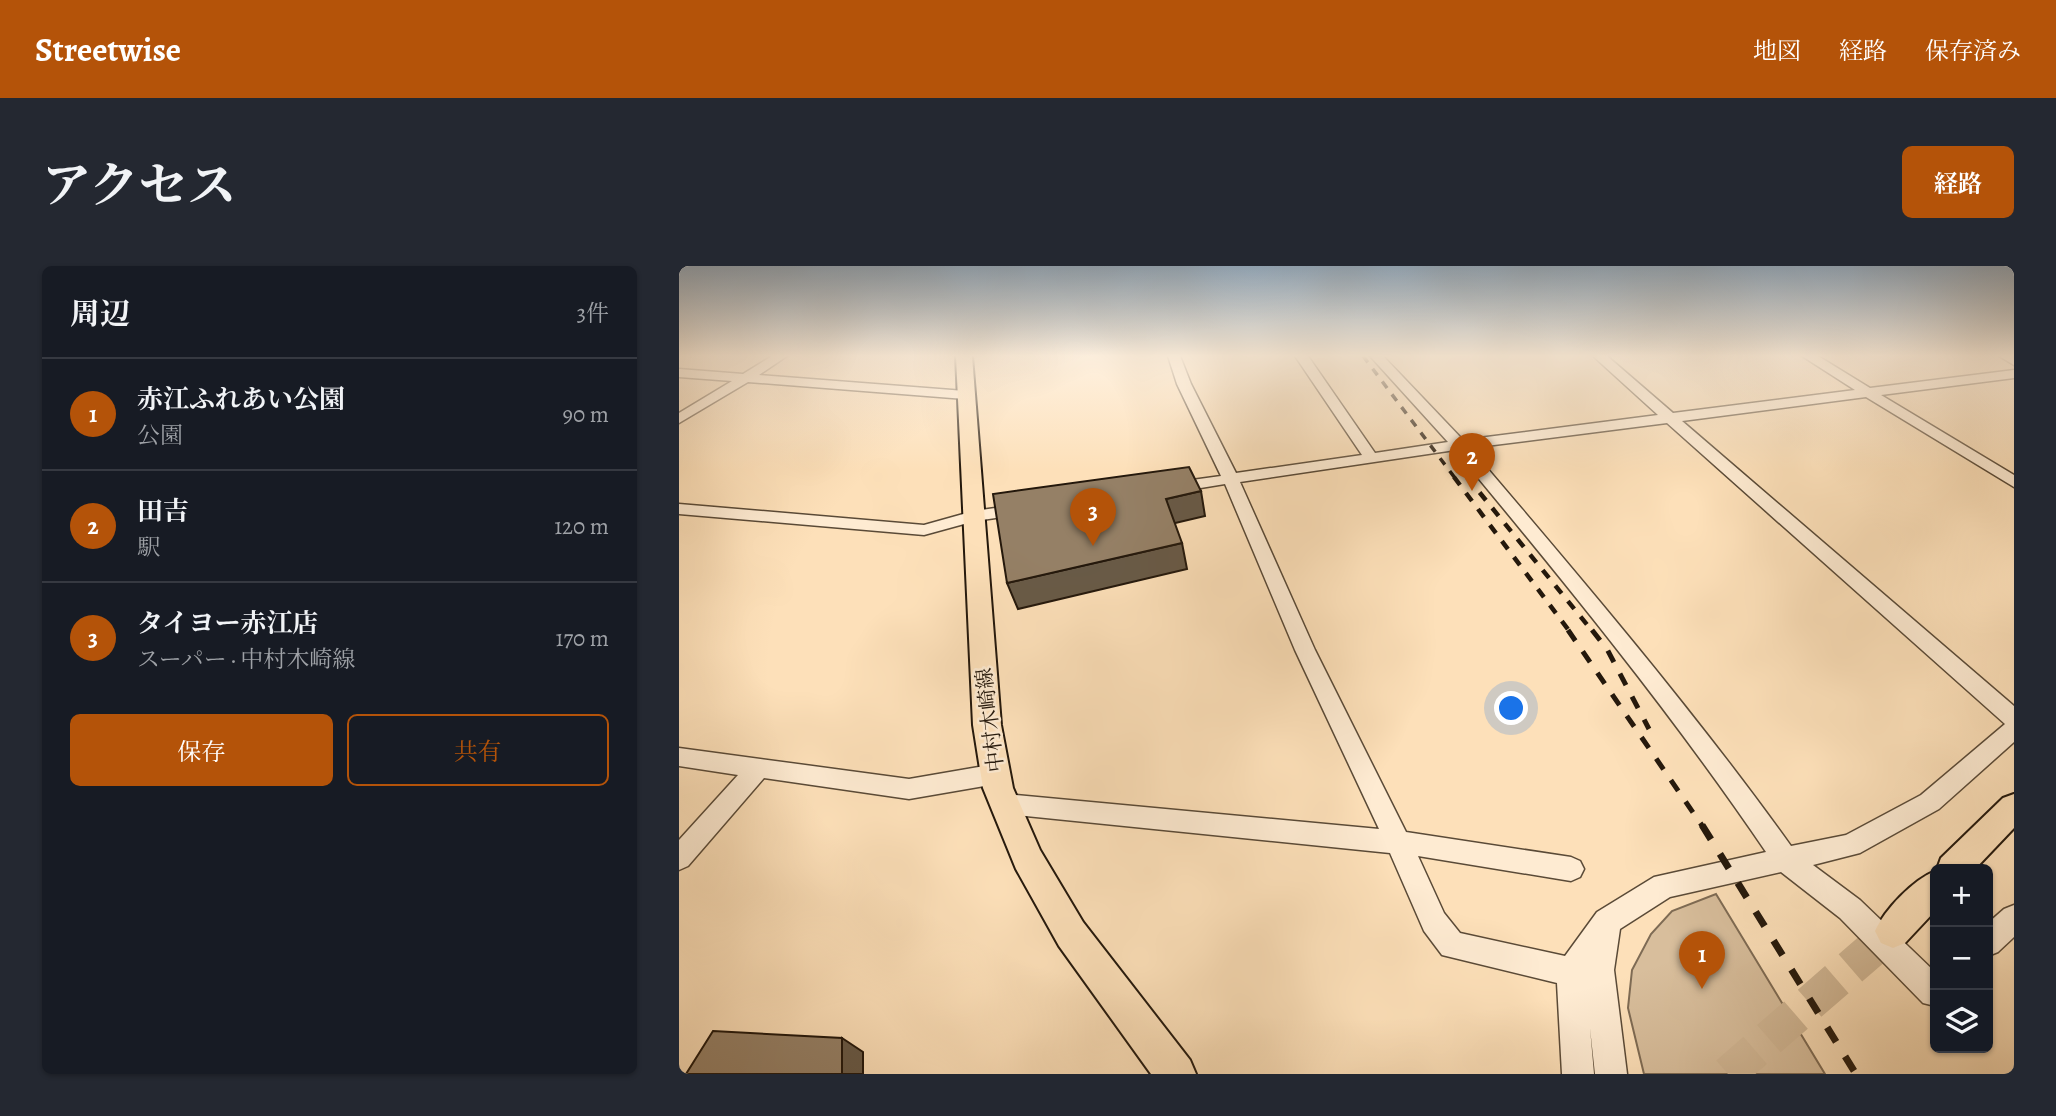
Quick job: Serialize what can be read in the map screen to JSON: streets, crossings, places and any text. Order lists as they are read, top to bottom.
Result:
{
  "streets": {
    "main road": ["中村木崎線"]
  },
  "page": {
    "header": "Streetwise",
    "nav": ["地図", "経路", "保存済み"],
    "title": "アクセス",
    "buttons": [
      "経路",
      ["保存", "共有"]
    ],
    "heading": ["周辺", "3件"],
    "list": [
      {
        "mark": "1",
        "name": "赤江ふれあい公園",
        "note": "公園",
        "value": "90 m"
      },
      {
        "mark": "2",
        "name": "田吉",
        "note": "駅",
        "value": "120 m"
      },
      {
        "mark": "3",
        "name": "タイヨー赤江店",
        "note": "スーパー · 中村木崎線",
        "value": "170 m"
      }
    ],
    "pins": ["2", "3", "1"],
    "map_buttons": ["+", "−"]
  }
}
